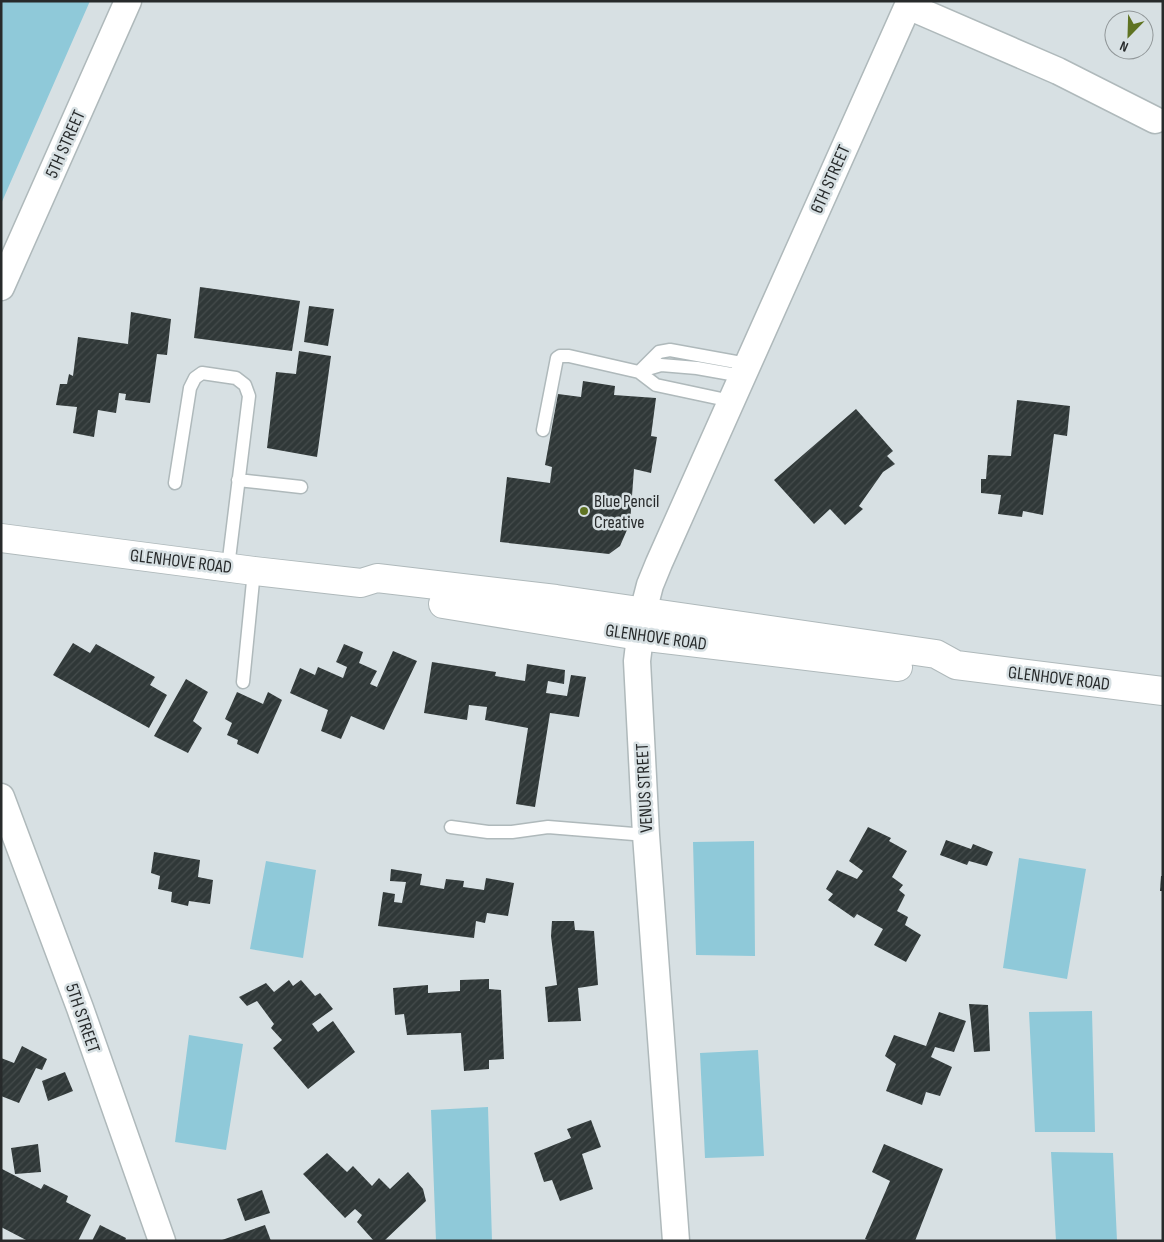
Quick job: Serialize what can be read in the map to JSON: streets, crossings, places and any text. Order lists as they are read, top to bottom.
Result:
{
  "streets": {
    "main road": ["GLENHOVE ROAD"],
    "street": ["5TH STREET", "6TH STREET", "VENUS STREET"]
  },
  "crossings": [
    ["6TH STREET", "VENUS STREET"],
    ["GLENHOVE ROAD", "VENUS STREET"]
  ],
  "places": ["Blue Pencil Creative"],
  "north": "bottom left"
}
